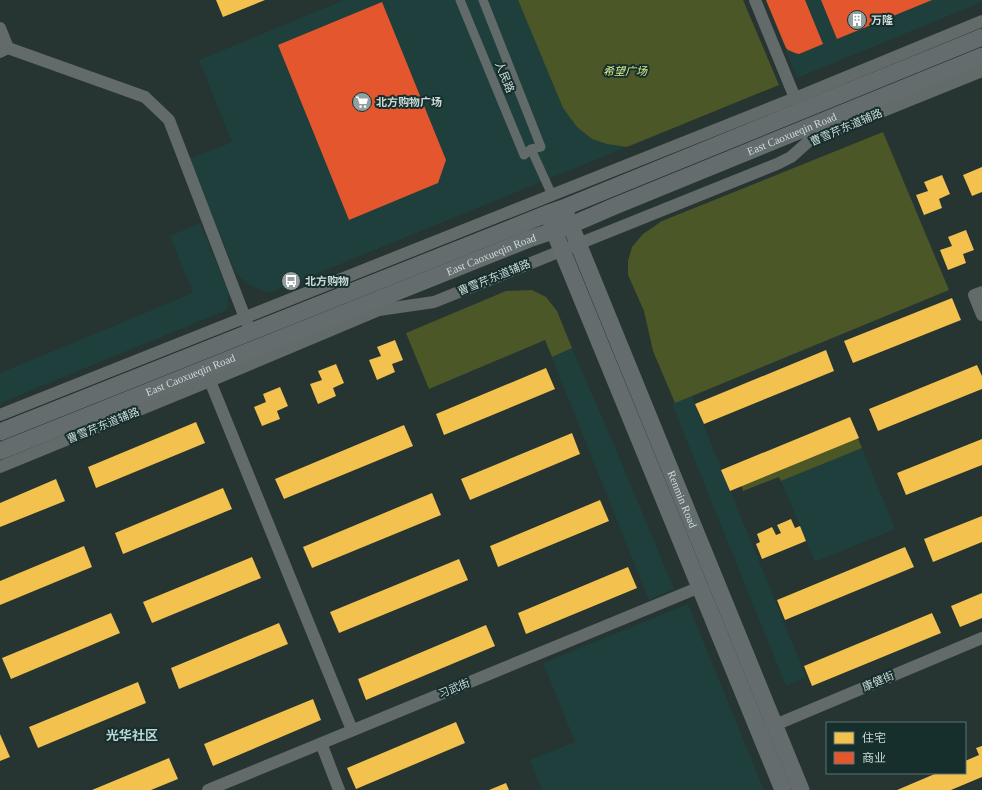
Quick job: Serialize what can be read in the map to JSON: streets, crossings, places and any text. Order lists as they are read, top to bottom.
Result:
{
  "streets": {
    "main road": ["East Caoxueqin Road", "Renmin Road"],
    "street": [
      "人民路",
      "曹雪芹东道辅路",
      "康健街",
      "习武街"
    ]
  },
  "crossings": [
    ["曹雪芹东道辅路", "Renmin Road"],
    ["East Caoxueqin Road", "Renmin Road"],
    ["Renmin Road", "康健街"],
    ["Renmin Road", "习武街"]
  ],
  "districts": ["光华社区"],
  "parks": ["希望广场"],
  "places": {
    "building": ["万隆"],
    "supermarket": ["北方购物广场"],
    "bus stop": ["北方购物"]
  },
  "legend": ["住宅", "商业"]
}
